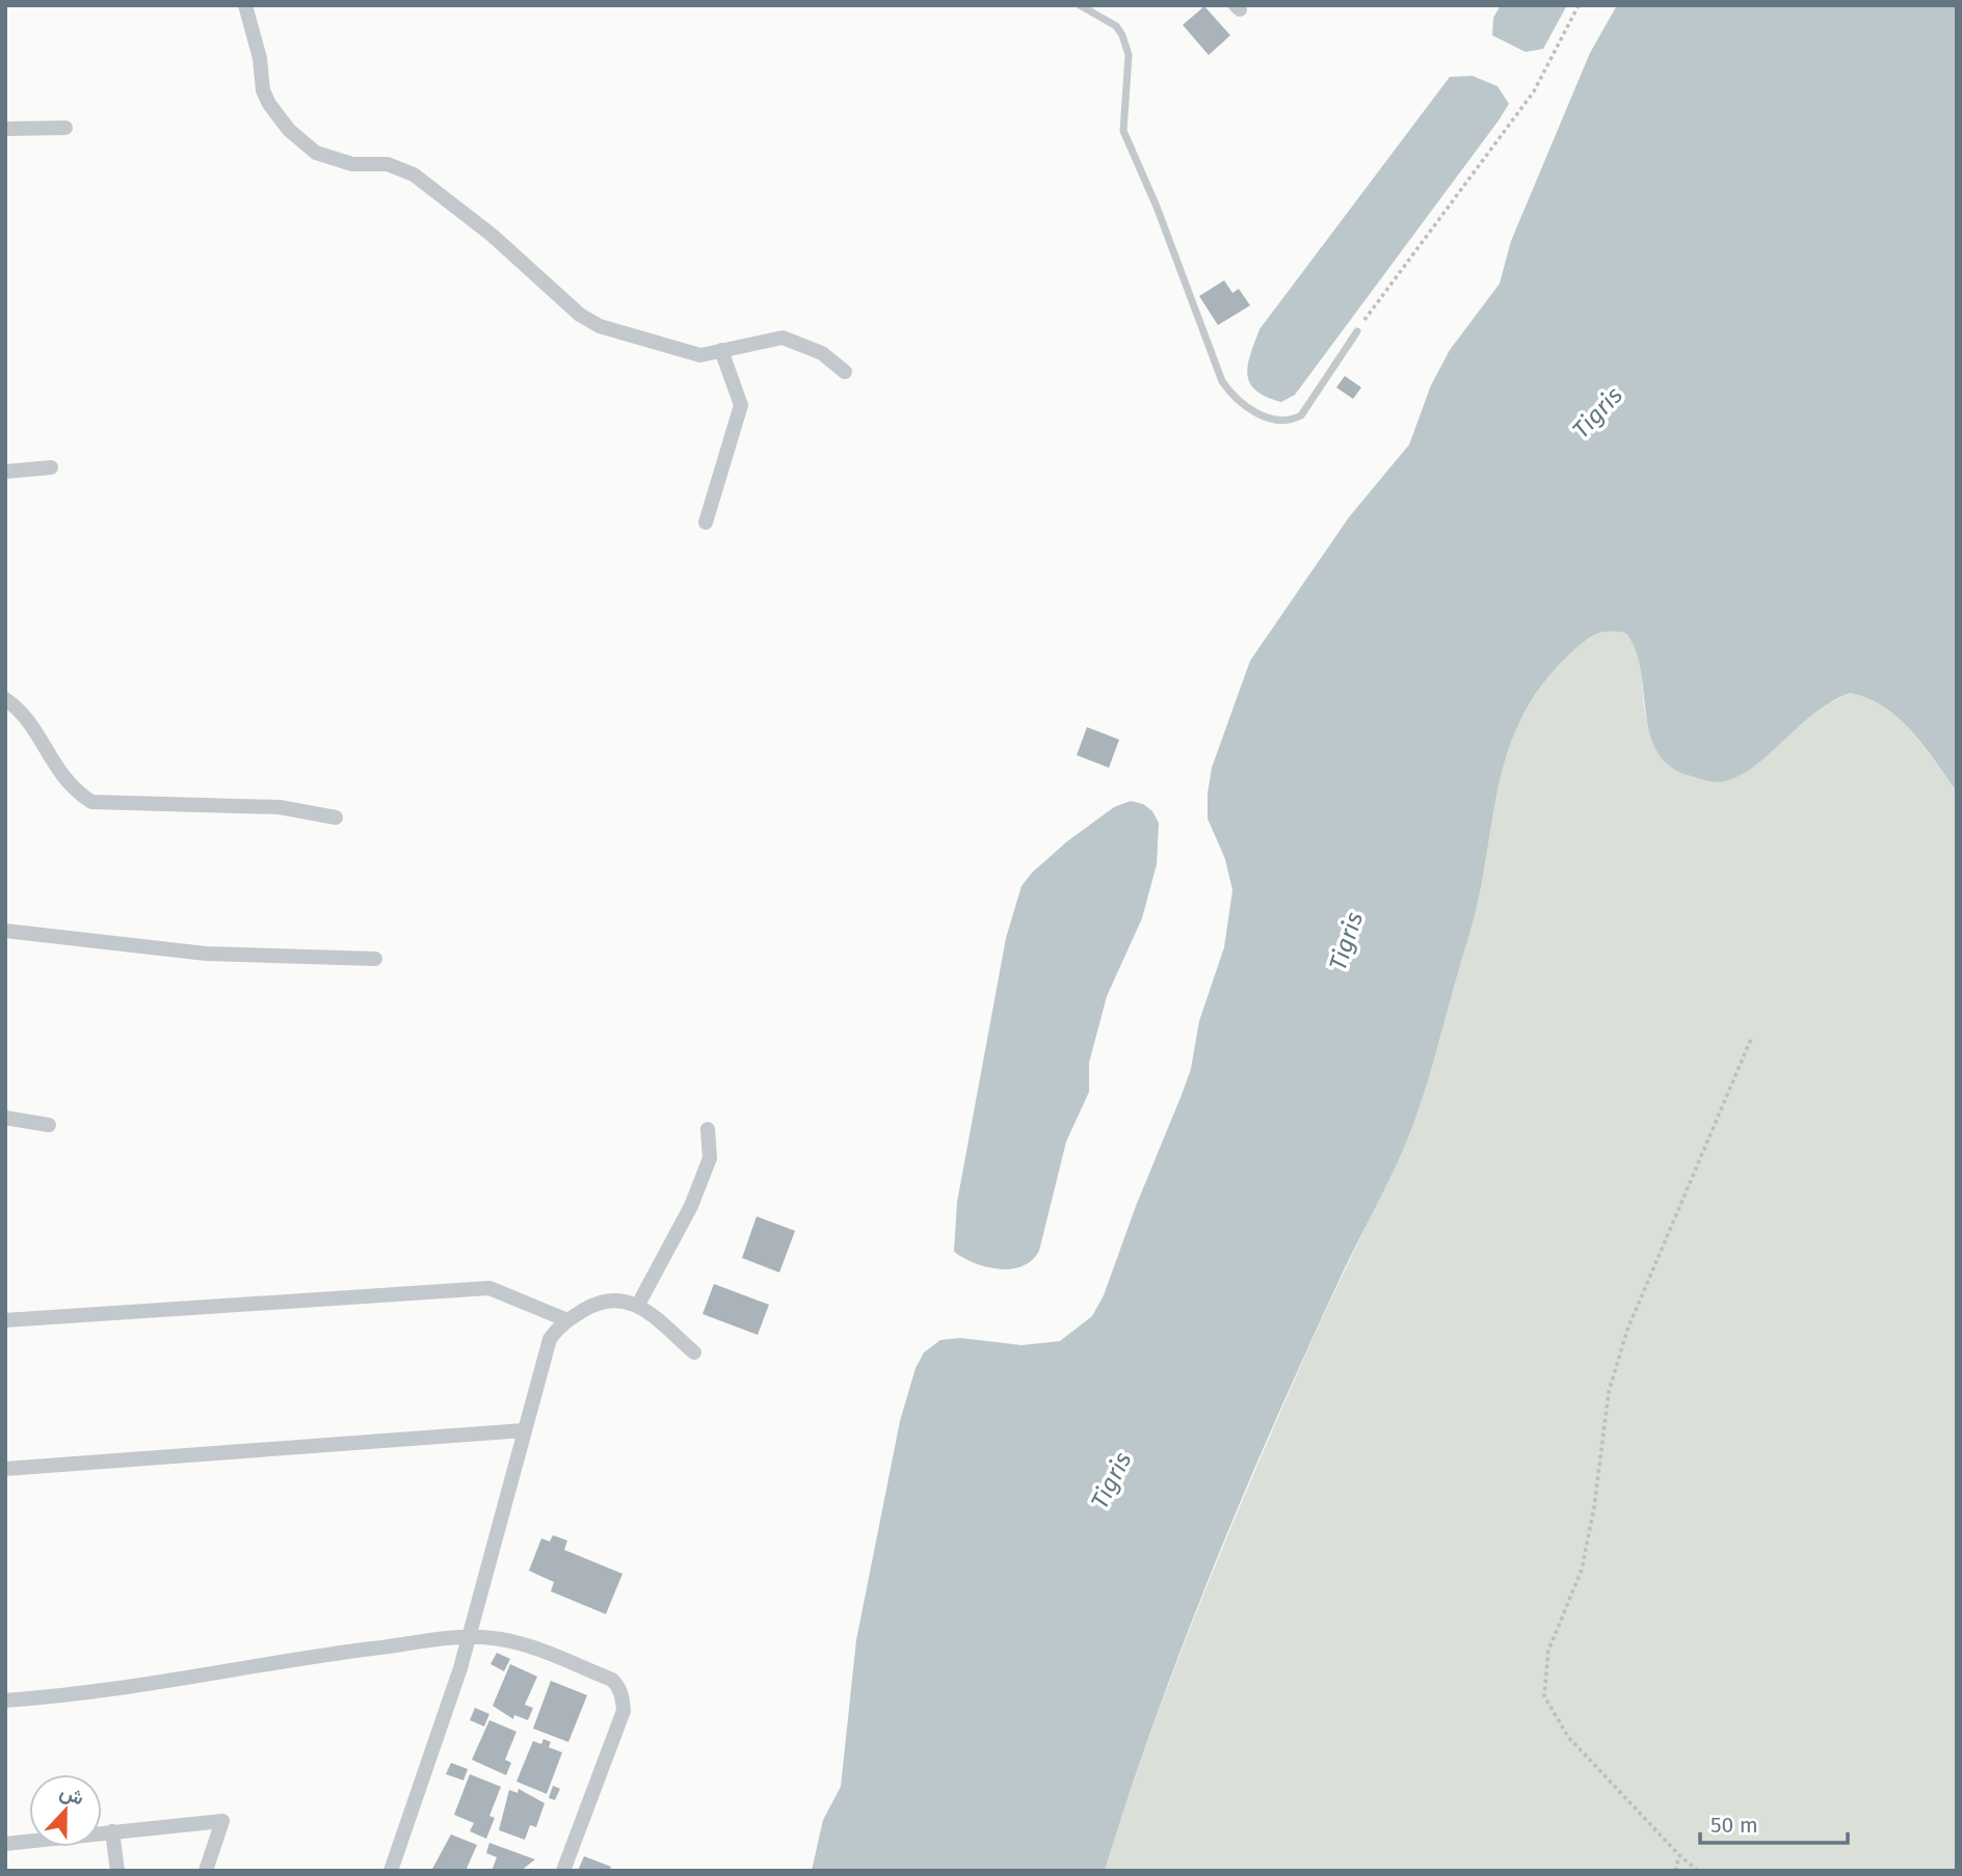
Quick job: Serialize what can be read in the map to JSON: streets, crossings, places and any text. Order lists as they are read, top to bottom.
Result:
{
  "water": ["Tigris"],
  "scale_bar": "50 m",
  "north": "top"
}
